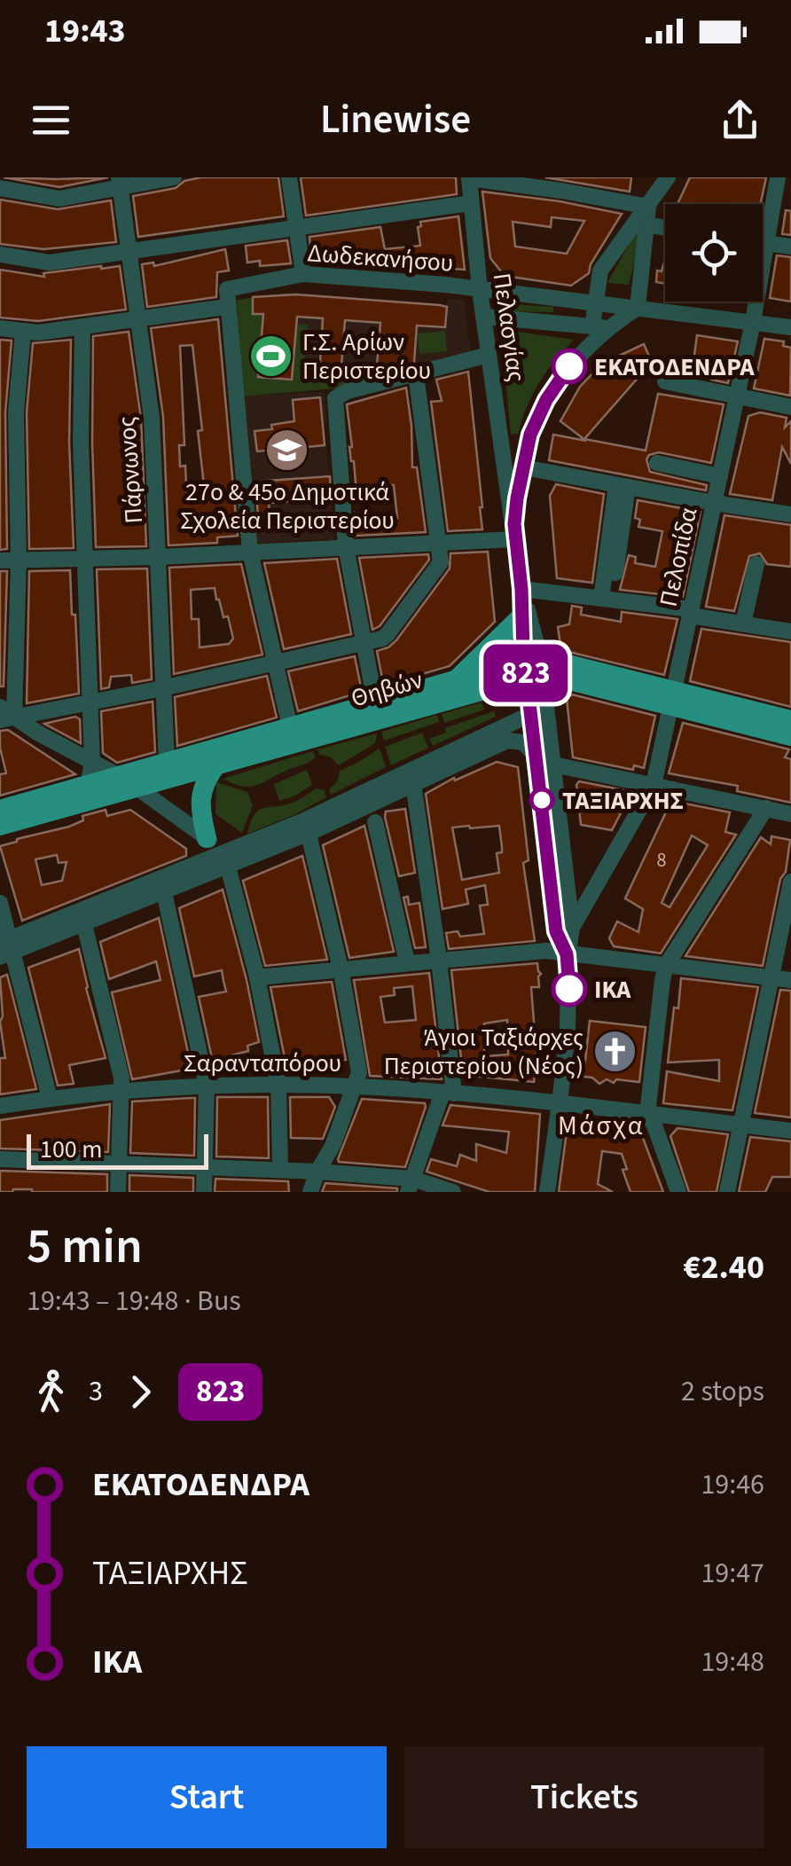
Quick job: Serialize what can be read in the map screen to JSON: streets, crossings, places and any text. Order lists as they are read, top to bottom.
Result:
{
  "streets": {
    "main road": ["Θηβών"],
    "street": [
      "Δωδεκανήσου",
      "Πελασγίας",
      "Πάρνωνος",
      "Πελοπίδα",
      "Σαρανταπόρου"
    ]
  },
  "crossings": [
    ["Δωδεκανήσου", "Πελασγίας"],
    ["Δωδεκανήσου", "Πελοπίδα"],
    ["Πελασγίας", "Πελοπίδα"],
    ["Πελασγίας", "Θηβών"],
    ["Πάρνωνος", "Θηβών"],
    ["Πελοπίδα", "Θηβών"]
  ],
  "districts": ["Μάσχα"],
  "places": {
    "sports": ["Γ.Σ. Αρίων Περιστερίου"],
    "other": ["ΕΚΑΤΟΔΕΝΔΡΑ", "ΤΑΞΙΑΡΧΗΣ", "ΙΚΑ"],
    "school or university": ["27ο & 45ο Δημοτικά Σχολεία Περιστερίου"],
    "church": ["Άγιοι Ταξιάρχες Περιστερίου (Νέος)"]
  },
  "lines": ["bus line 823"],
  "house_numbers": ["8"],
  "scale_bar": "100 m",
  "page": {
    "status": "19:43",
    "header": "Linewise",
    "on_map": "823",
    "scale": "100 m",
    "heading": ["5 min", "19:43 – 19:48 · Bus", "€2.40"],
    "legs": ["3", "823", "2 stops"],
    "list": [
      {
        "name": "ΕΚΑΤΟΔΕΝΔΡΑ",
        "value": "19:46"
      },
      {
        "name": "ΤΑΞΙΑΡΧΗΣ",
        "value": "19:47"
      },
      {
        "name": "ΙΚΑ",
        "value": "19:48"
      }
    ],
    "buttons": ["Start", "Tickets"]
  }
}
